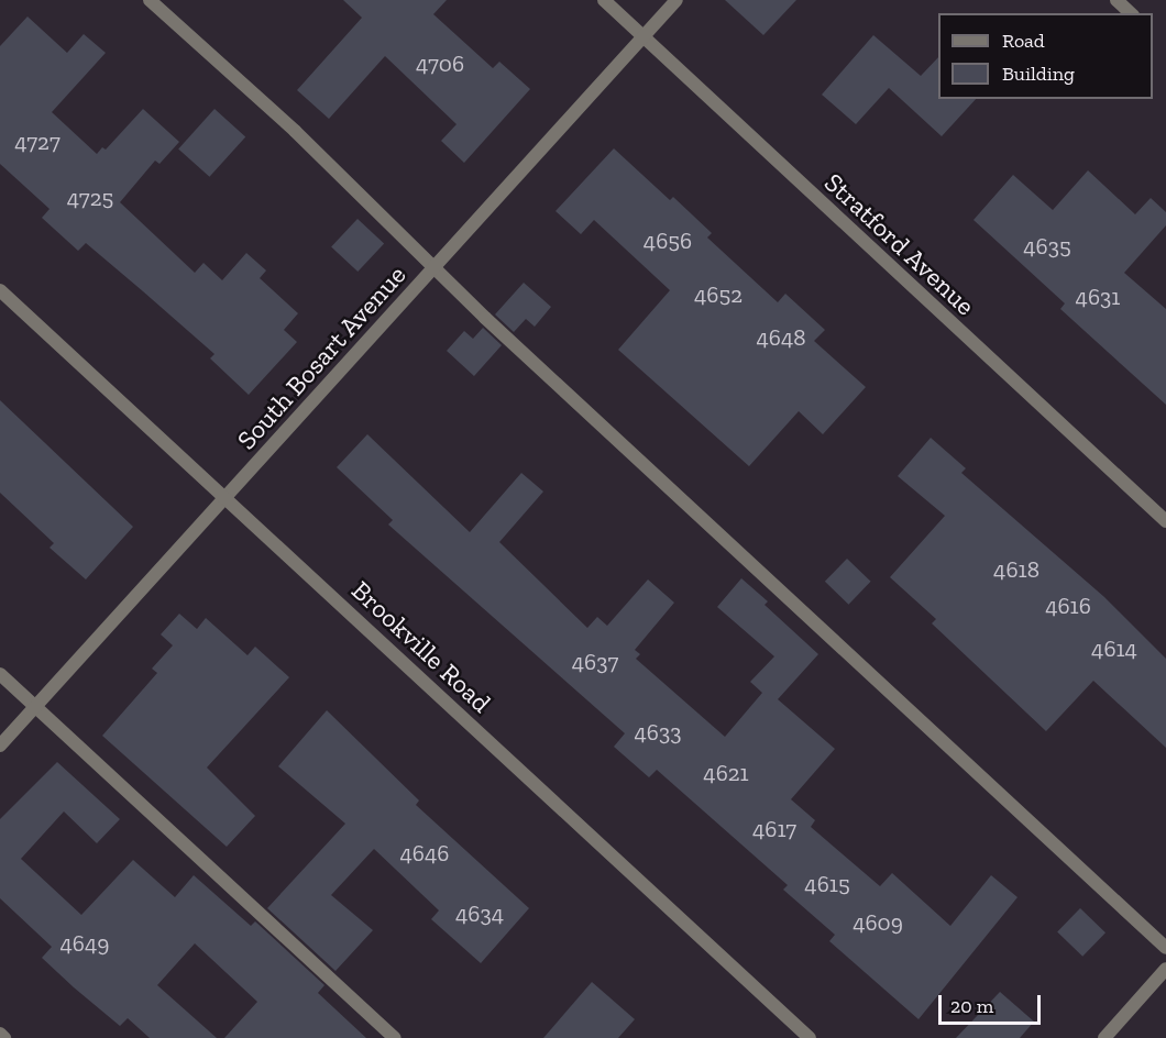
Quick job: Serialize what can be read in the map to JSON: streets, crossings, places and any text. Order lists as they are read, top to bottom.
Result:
{
  "streets": {
    "street": ["Stratford Avenue", "South Bosart Avenue", "Brookville Road"]
  },
  "crossings": [
    ["Stratford Avenue", "South Bosart Avenue"],
    ["South Bosart Avenue", "Brookville Road"]
  ],
  "house_numbers": [
    "4706",
    "4727",
    "4725",
    "4656",
    "4635",
    "4652",
    "4631",
    "4648",
    "4618",
    "4616",
    "4614",
    "4637",
    "4633",
    "4621",
    "4617",
    "4646",
    "4615",
    "4634",
    "4609",
    "4649"
  ],
  "legend": ["Road", "Building"],
  "scale_bar": "20 m"
}
